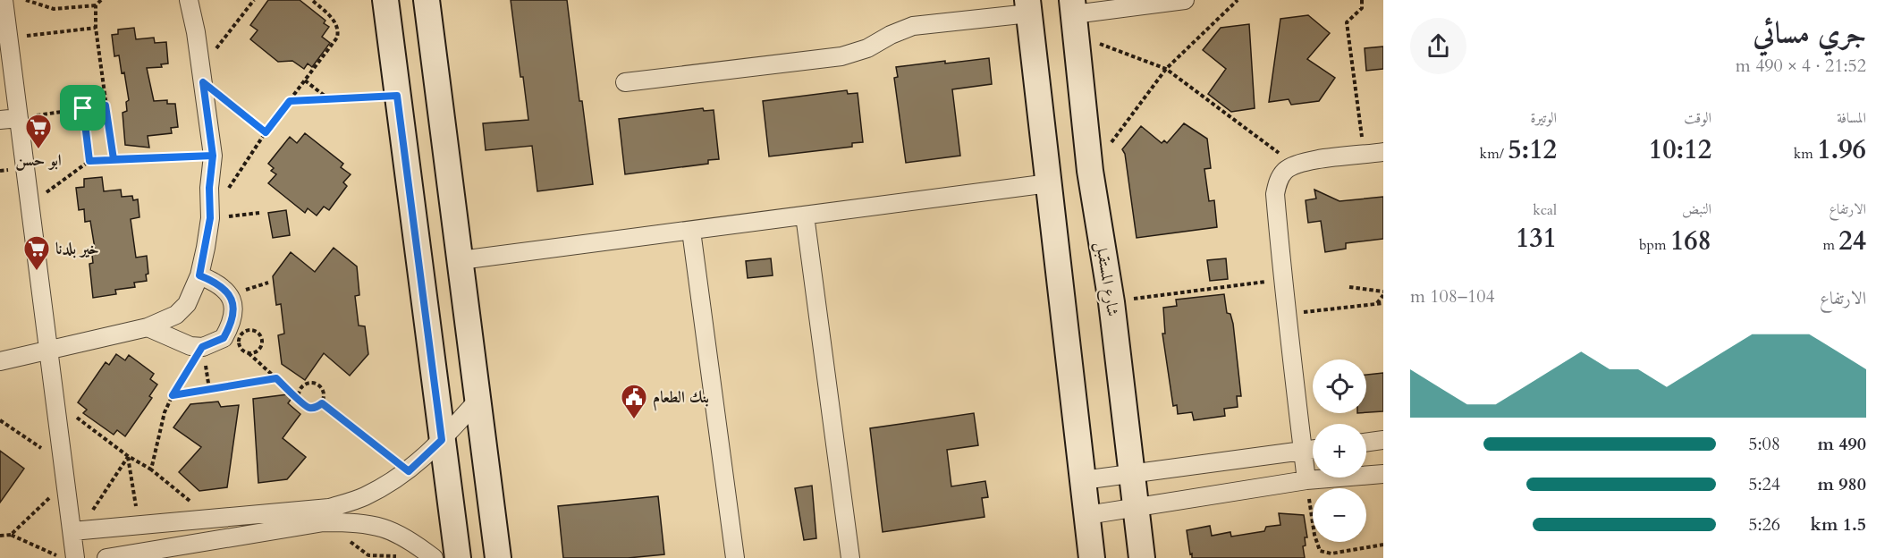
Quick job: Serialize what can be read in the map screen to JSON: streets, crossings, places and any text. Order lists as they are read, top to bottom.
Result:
{
  "streets": {
    "street": ["شارع المستقبل"]
  },
  "places": {
    "supermarket": ["ابو حسن", "خير بلدنا"],
    "public building": ["بنك الطعام"]
  },
  "page": {
    "heading": ["جري مسائي", "21:52 · 4 × 490 m"],
    "stats": [
      ["المسافة", "1.96 km"],
      ["الوقت", "10:12"],
      ["الوتيرة", "5:12 /km"],
      ["الارتفاع", "24 m"],
      ["النبض", "168 bpm"],
      ["kcal", "131"]
    ],
    "chart": ["الارتفاع", "104–108 m"],
    "map_buttons": ["+", "−"],
    "list": [
      {
        "name": "490 m",
        "note": "5:08"
      },
      {
        "name": "980 m",
        "note": "5:24"
      },
      {
        "name": "1.5 km",
        "note": "5:26"
      }
    ]
  }
}
